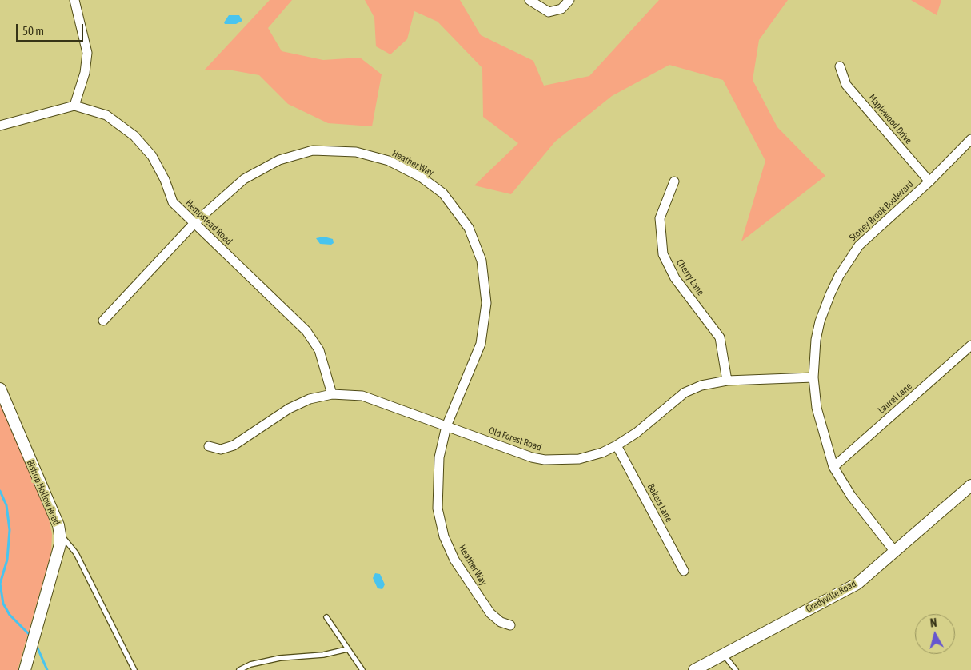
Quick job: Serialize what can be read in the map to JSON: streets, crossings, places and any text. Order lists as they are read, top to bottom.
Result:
{
  "streets": {
    "street": [
      "Maplewood Drive",
      "Heather Way",
      "Stoney Brook Boulevard",
      "Hempstead Road",
      "Cherry Lane",
      "Laurel Lane",
      "Old Forest Road",
      "Bishop Hollow Road",
      "Bakers Lane",
      "Gradyville Road"
    ]
  },
  "crossings": [
    ["Maplewood Drive", "Stoney Brook Boulevard"],
    ["Heather Way", "Hempstead Road"],
    ["Heather Way", "Old Forest Road"],
    ["Stoney Brook Boulevard", "Laurel Lane"],
    ["Stoney Brook Boulevard", "Old Forest Road"],
    ["Stoney Brook Boulevard", "Gradyville Road"],
    ["Hempstead Road", "Old Forest Road"],
    ["Cherry Lane", "Old Forest Road"],
    ["Old Forest Road", "Bakers Lane"]
  ],
  "scale_bar": "50 m",
  "north": "top"
}
